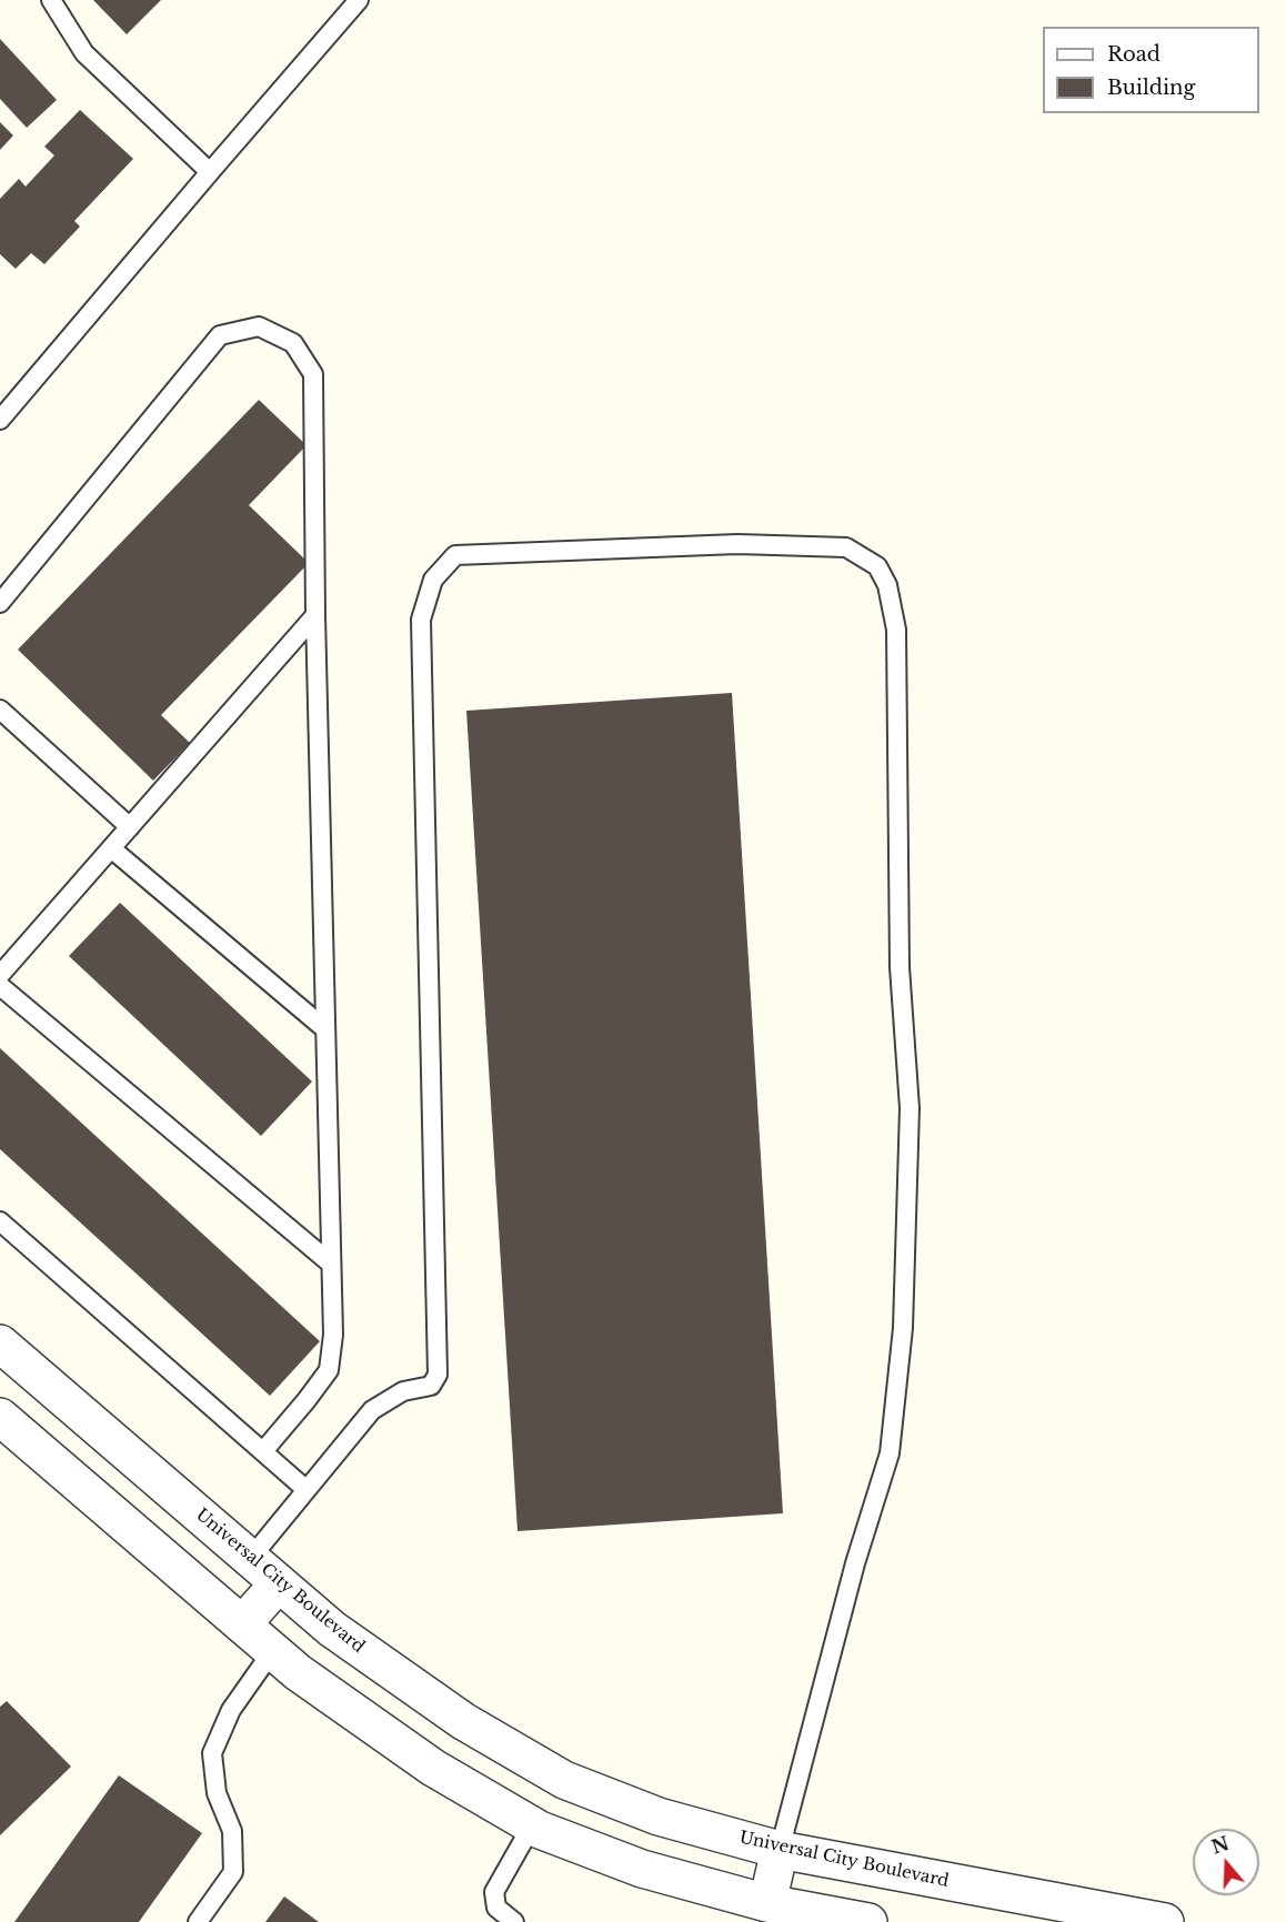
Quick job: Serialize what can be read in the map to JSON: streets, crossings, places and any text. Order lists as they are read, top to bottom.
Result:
{
  "streets": {
    "street": ["Universal City Boulevard"]
  },
  "legend": ["Road", "Building"],
  "north": "top"
}
